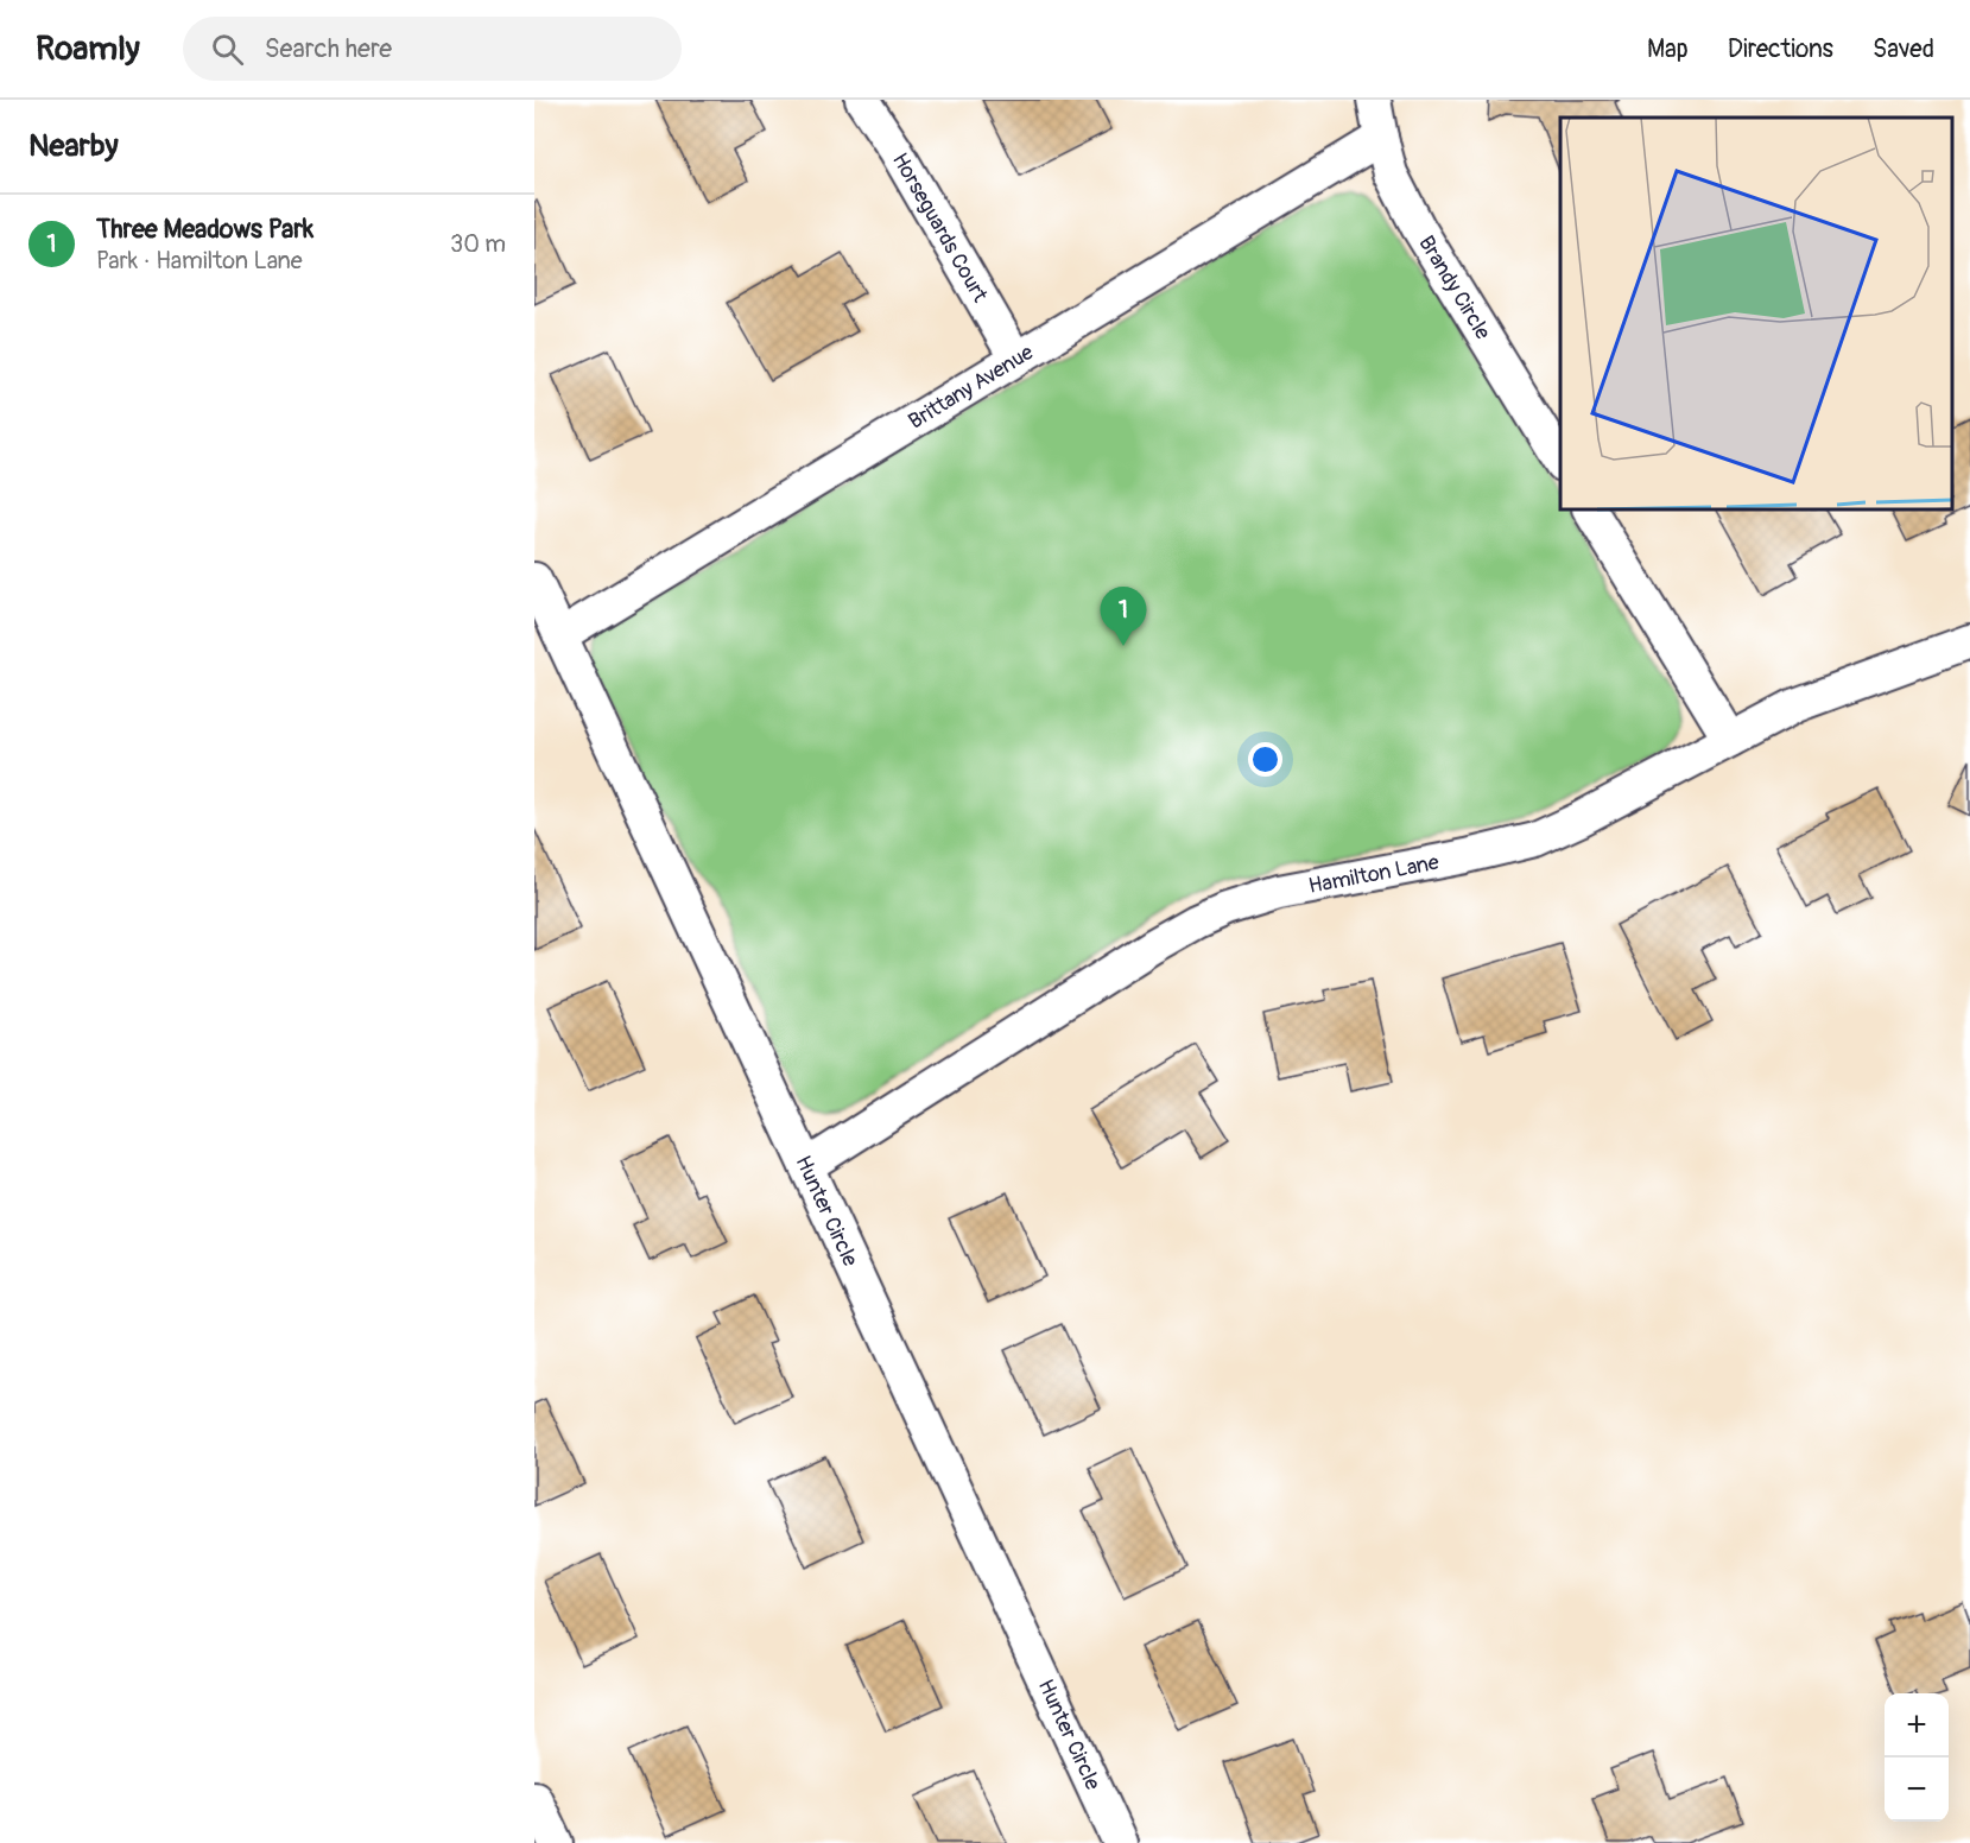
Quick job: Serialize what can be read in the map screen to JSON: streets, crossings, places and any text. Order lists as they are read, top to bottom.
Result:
{
  "streets": {
    "street": [
      "Horseguards Court",
      "Brandy Circle",
      "Brittany Avenue",
      "Hamilton Lane",
      "Hunter Circle"
    ]
  },
  "crossings": [
    ["Horseguards Court", "Brittany Avenue"],
    ["Brandy Circle", "Brittany Avenue"],
    ["Brittany Avenue", "Hunter Circle"],
    ["Hamilton Lane", "Hunter Circle"]
  ],
  "page": {
    "header": "Roamly",
    "search": "Search here",
    "nav": ["Map", "Directions", "Saved"],
    "heading": "Nearby",
    "list": [
      {
        "mark": "1",
        "name": "Three Meadows Park",
        "note": "Park · Hamilton Lane",
        "value": "30 m"
      }
    ],
    "pins": "1",
    "map_buttons": ["+", "−"]
  }
}
